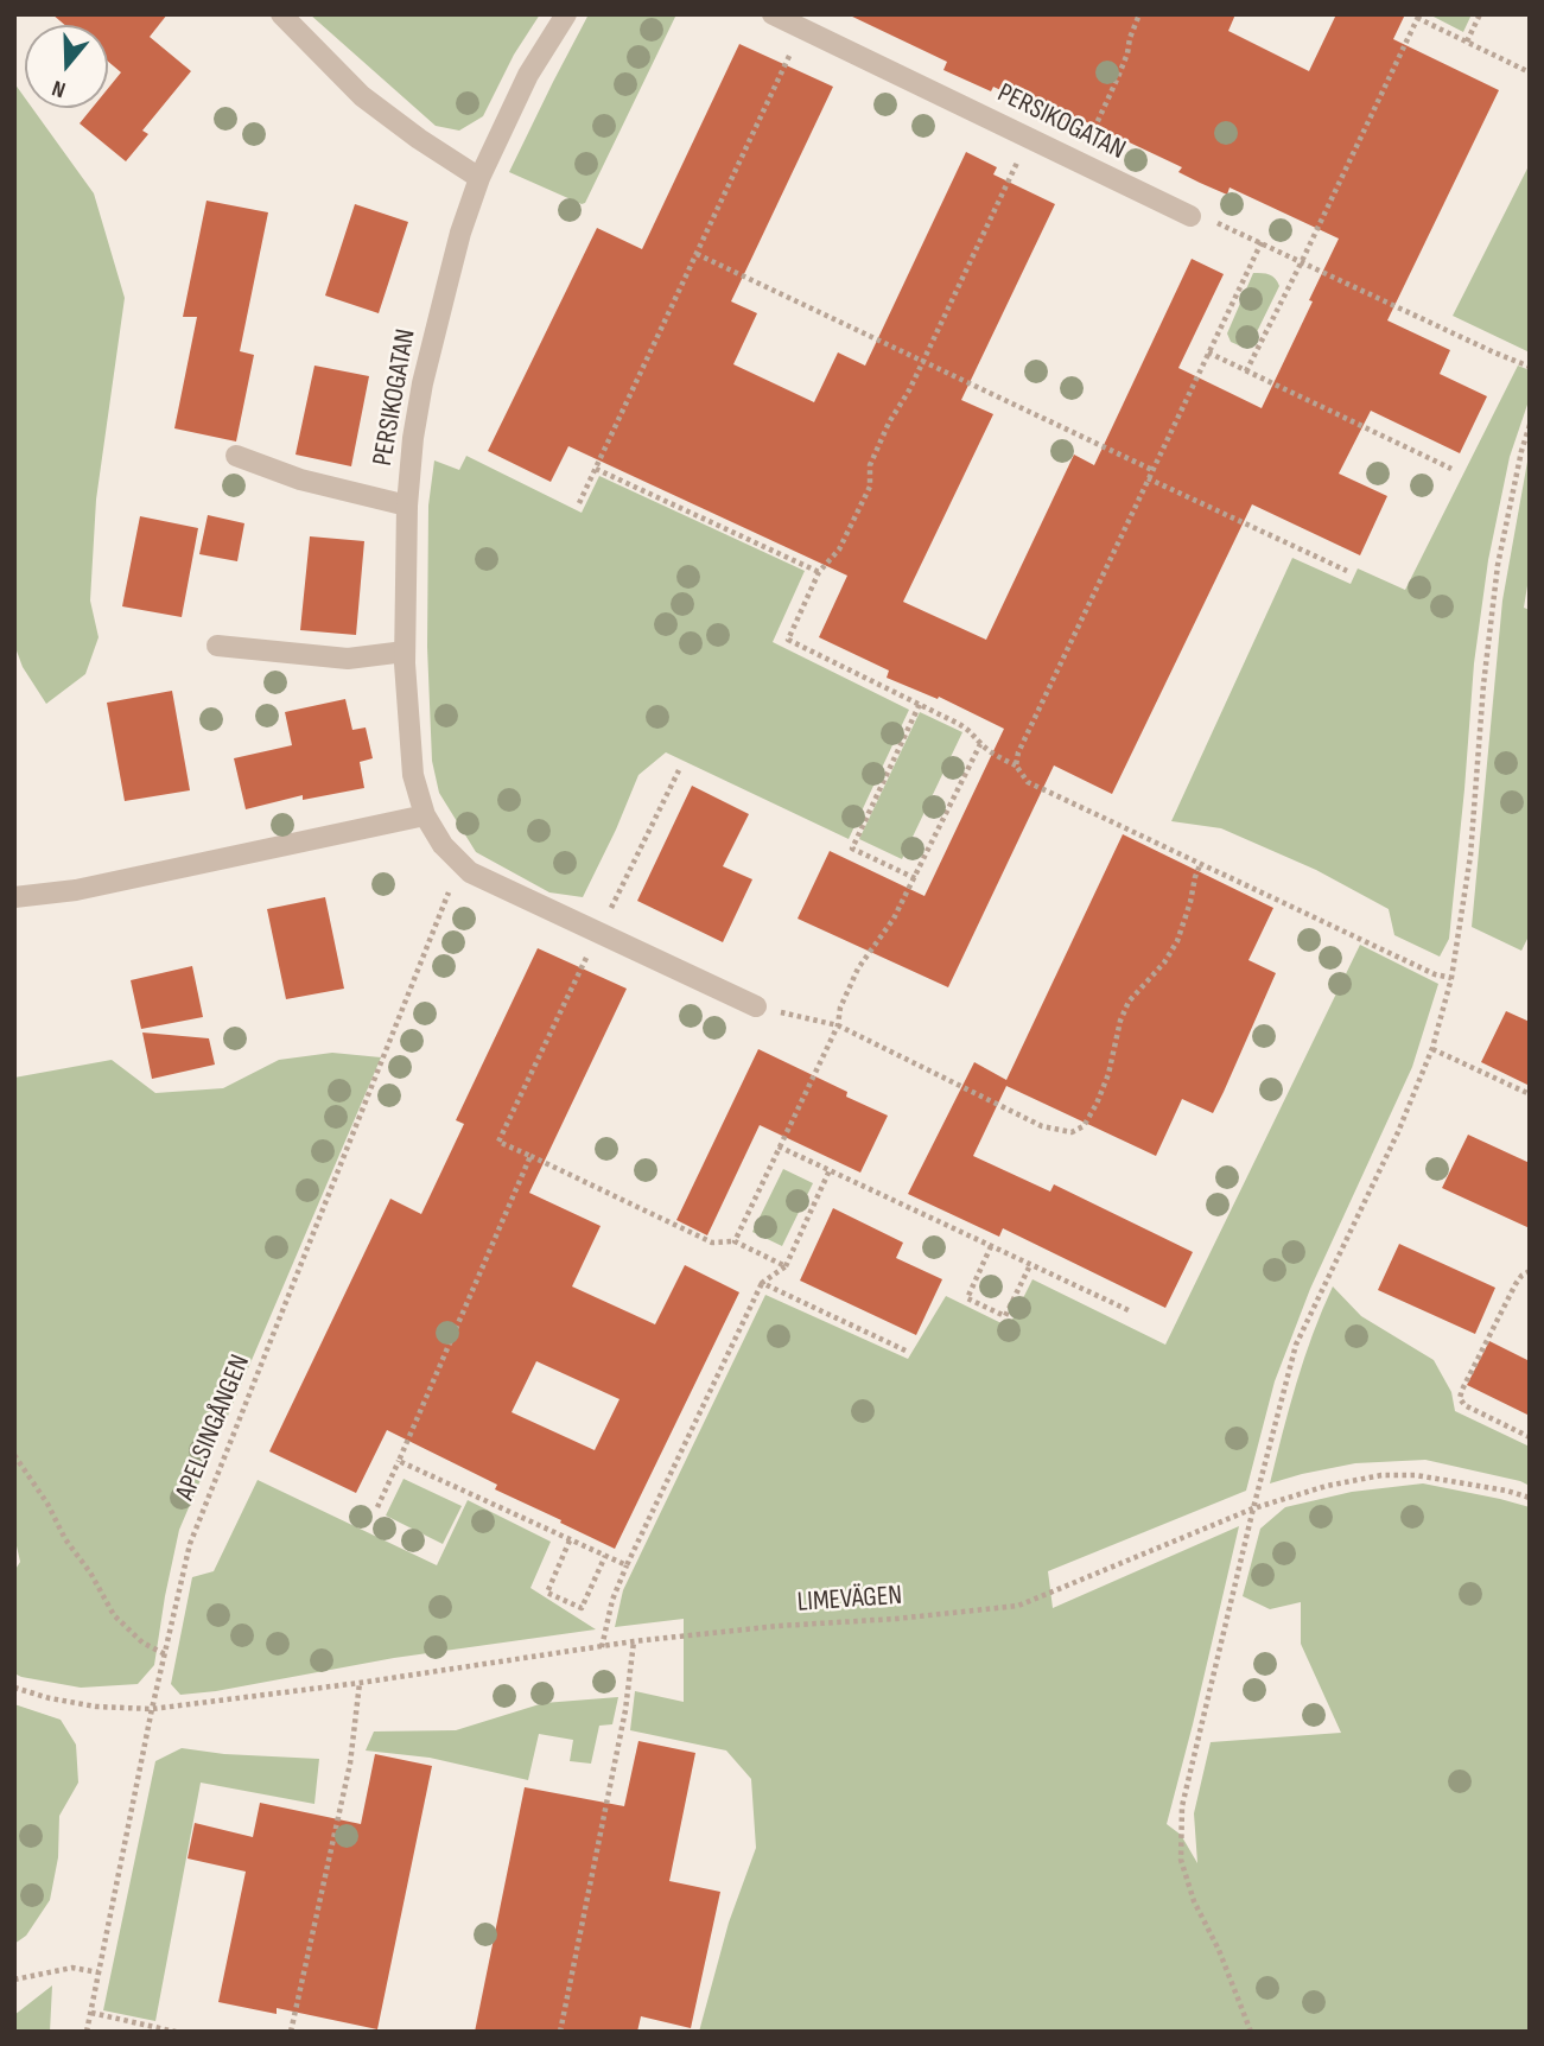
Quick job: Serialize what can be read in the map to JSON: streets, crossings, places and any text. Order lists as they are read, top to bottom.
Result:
{
  "streets": {
    "street": ["PERSIKOGATAN"],
    "path": ["APELSINGÅNGEN", "LIMEVÄGEN"]
  },
  "crossings": [
    ["PERSIKOGATAN", "APELSINGÅNGEN"],
    ["APELSINGÅNGEN", "LIMEVÄGEN"]
  ],
  "north": "bottom"
}
